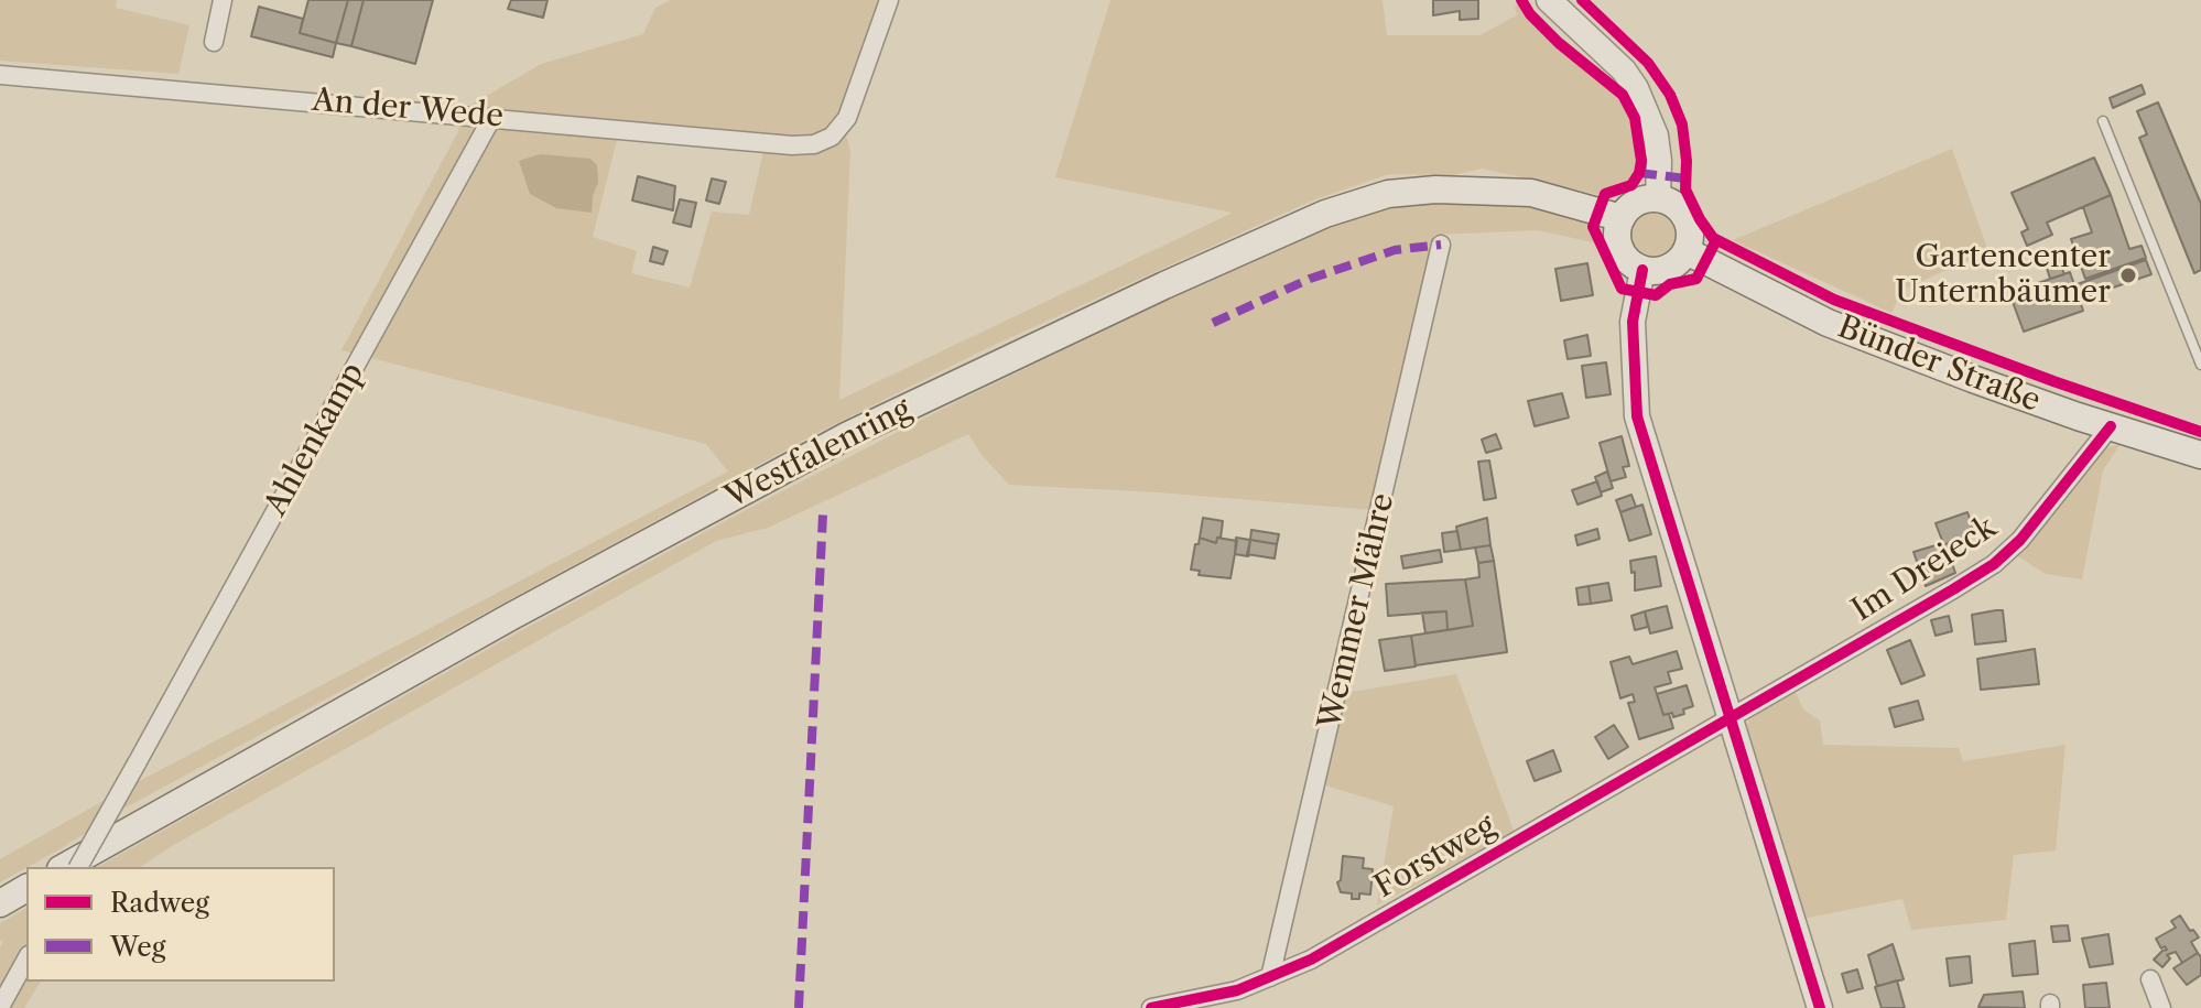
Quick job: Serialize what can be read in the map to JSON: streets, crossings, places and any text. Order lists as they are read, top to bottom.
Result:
{
  "streets": {
    "main road": ["Bünder Straße", "Westfalenring"],
    "street": [
      "An der Wede",
      "Ahlenkamp",
      "Im Dreieck",
      "Wemmer Mähre",
      "Forstweg"
    ]
  },
  "crossings": [
    ["An der Wede", "Ahlenkamp"],
    ["Bünder Straße", "Westfalenring"],
    ["Bünder Straße", "Im Dreieck"],
    ["Im Dreieck", "Forstweg"],
    ["Wemmer Mähre", "Forstweg"]
  ],
  "places": ["Gartencenter Unternbäumer"],
  "legend": ["Radweg", "Weg"]
}
